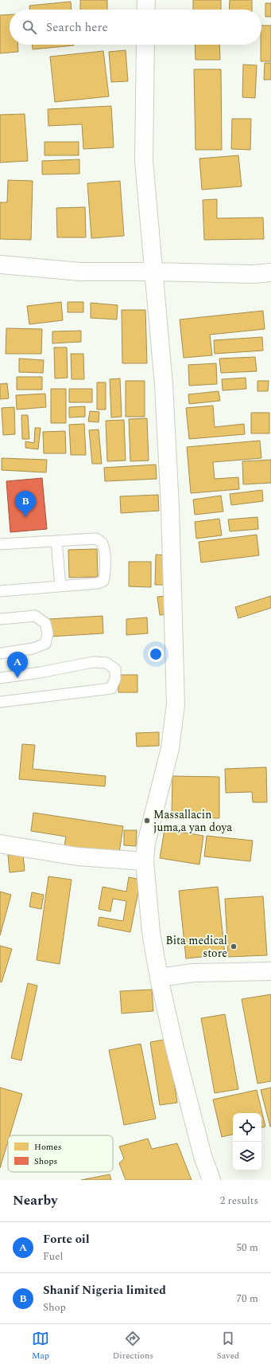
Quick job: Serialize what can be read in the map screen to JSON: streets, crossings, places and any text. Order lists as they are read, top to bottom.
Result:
{
  "places": ["Massallacin juma,a yan doya", "Bita medical store"],
  "legend": ["Homes", "Shops"],
  "page": {
    "search": "Search here",
    "pins": ["B", "A"],
    "heading": ["Nearby", "2 results"],
    "list": [
      {
        "mark": "A",
        "name": "Forte oil",
        "note": "Fuel",
        "value": "50 m"
      },
      {
        "mark": "B",
        "name": "Shanif Nigeria limited",
        "note": "Shop",
        "value": "70 m"
      }
    ],
    "nav": ["Map", "Directions", "Saved"]
  }
}
